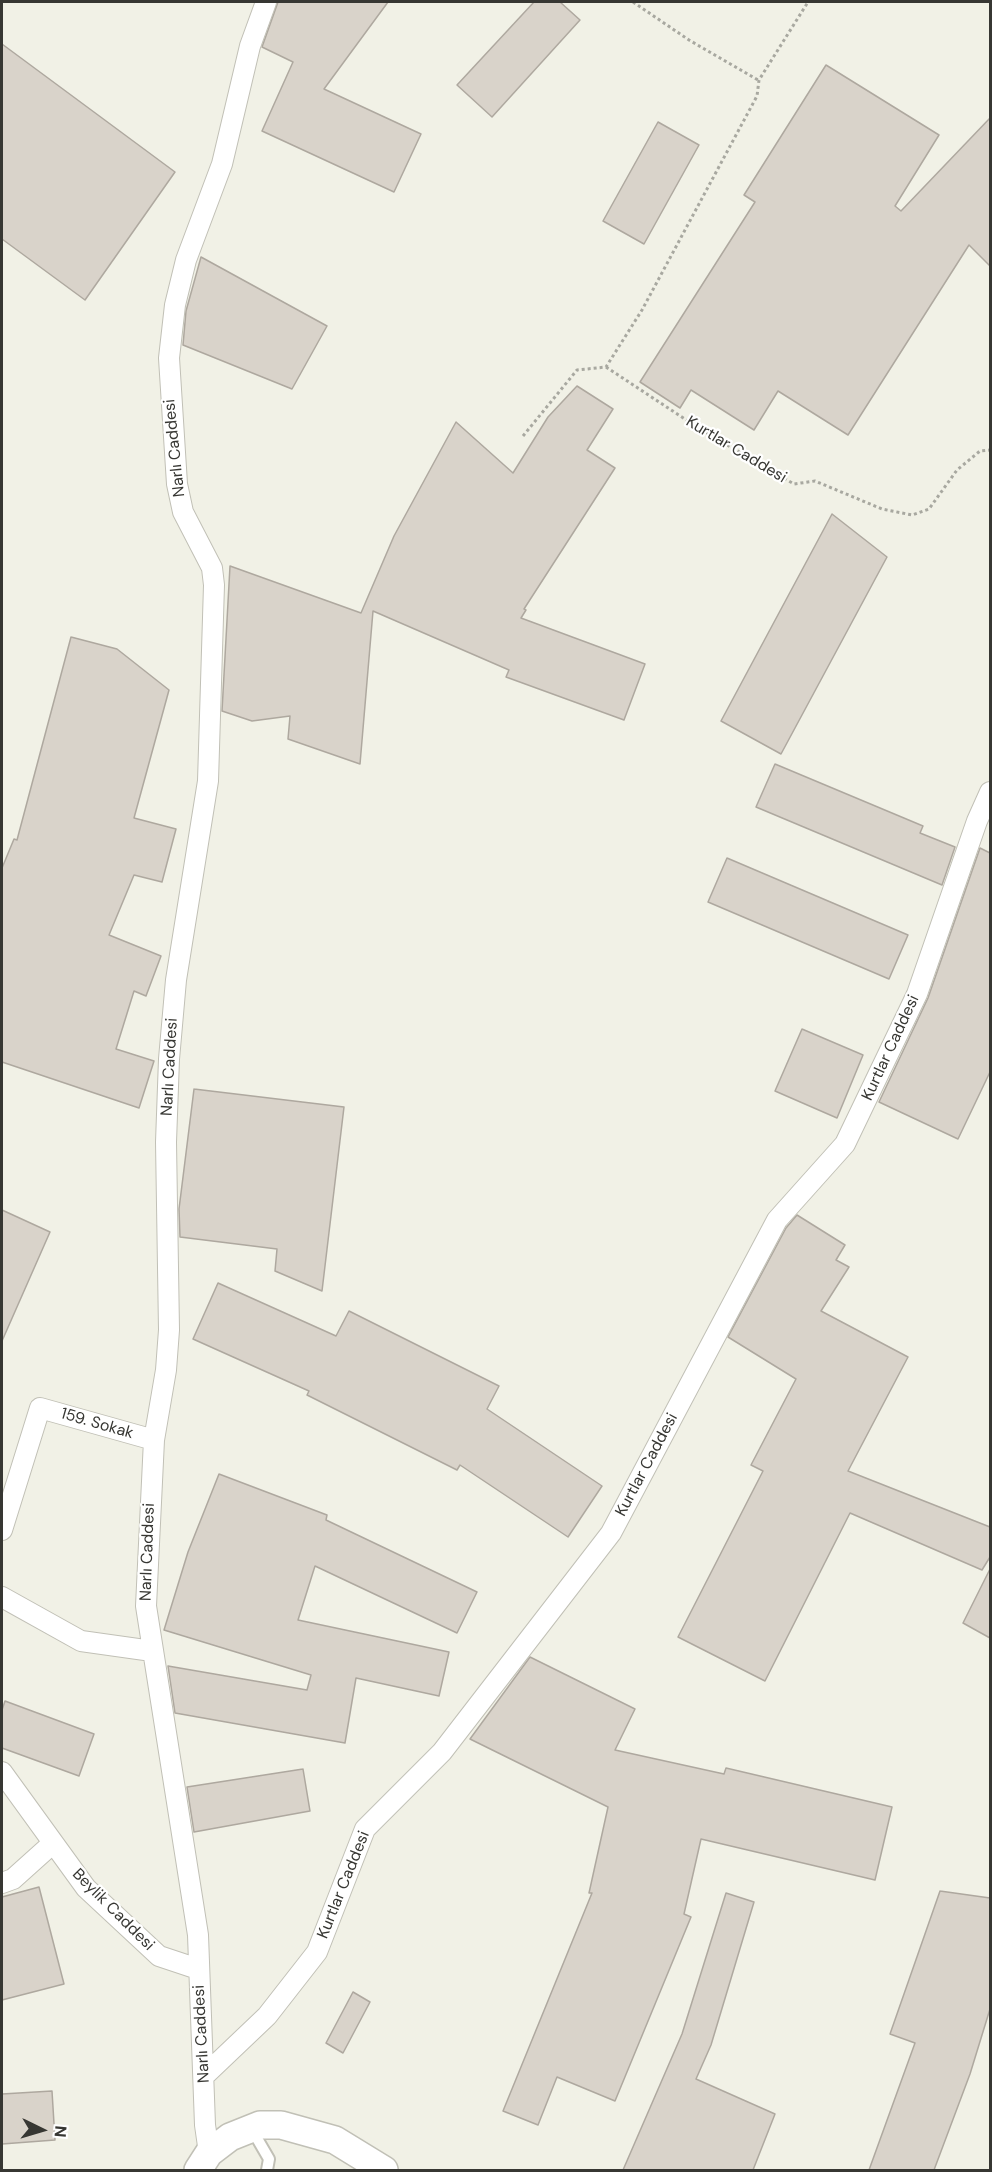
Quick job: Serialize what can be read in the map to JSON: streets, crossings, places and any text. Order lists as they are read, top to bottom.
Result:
{
  "streets": {
    "street": [
      "Narlı Caddesi",
      "Kurtlar Caddesi",
      "159. Sokak",
      "Beylik Caddesi"
    ]
  },
  "crossings": [
    ["Narlı Caddesi", "Kurtlar Caddesi"],
    ["Narlı Caddesi", "159. Sokak"],
    ["Narlı Caddesi", "Beylik Caddesi"]
  ],
  "north": "right"
}
